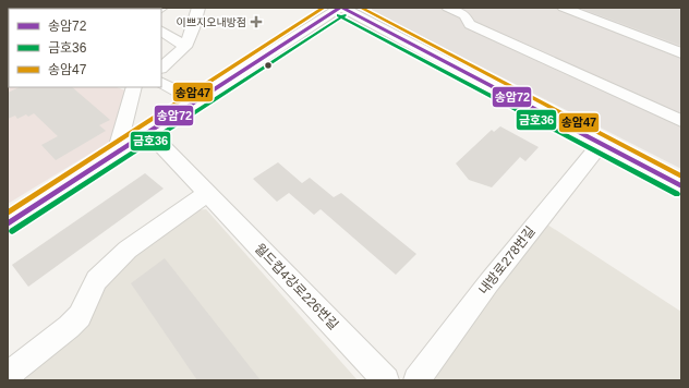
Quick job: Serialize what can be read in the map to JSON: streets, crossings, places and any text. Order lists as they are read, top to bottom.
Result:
{
  "streets": {
    "street": ["내방로278번길", "월드컵4강로226번길"]
  },
  "places": {
    "health": ["이쁘지오내방점"]
  },
  "lines": ["transit line 송암72", "transit line 송암47", "transit line 금호36"],
  "legend": ["송암72", "금호36", "송암47"]
}
